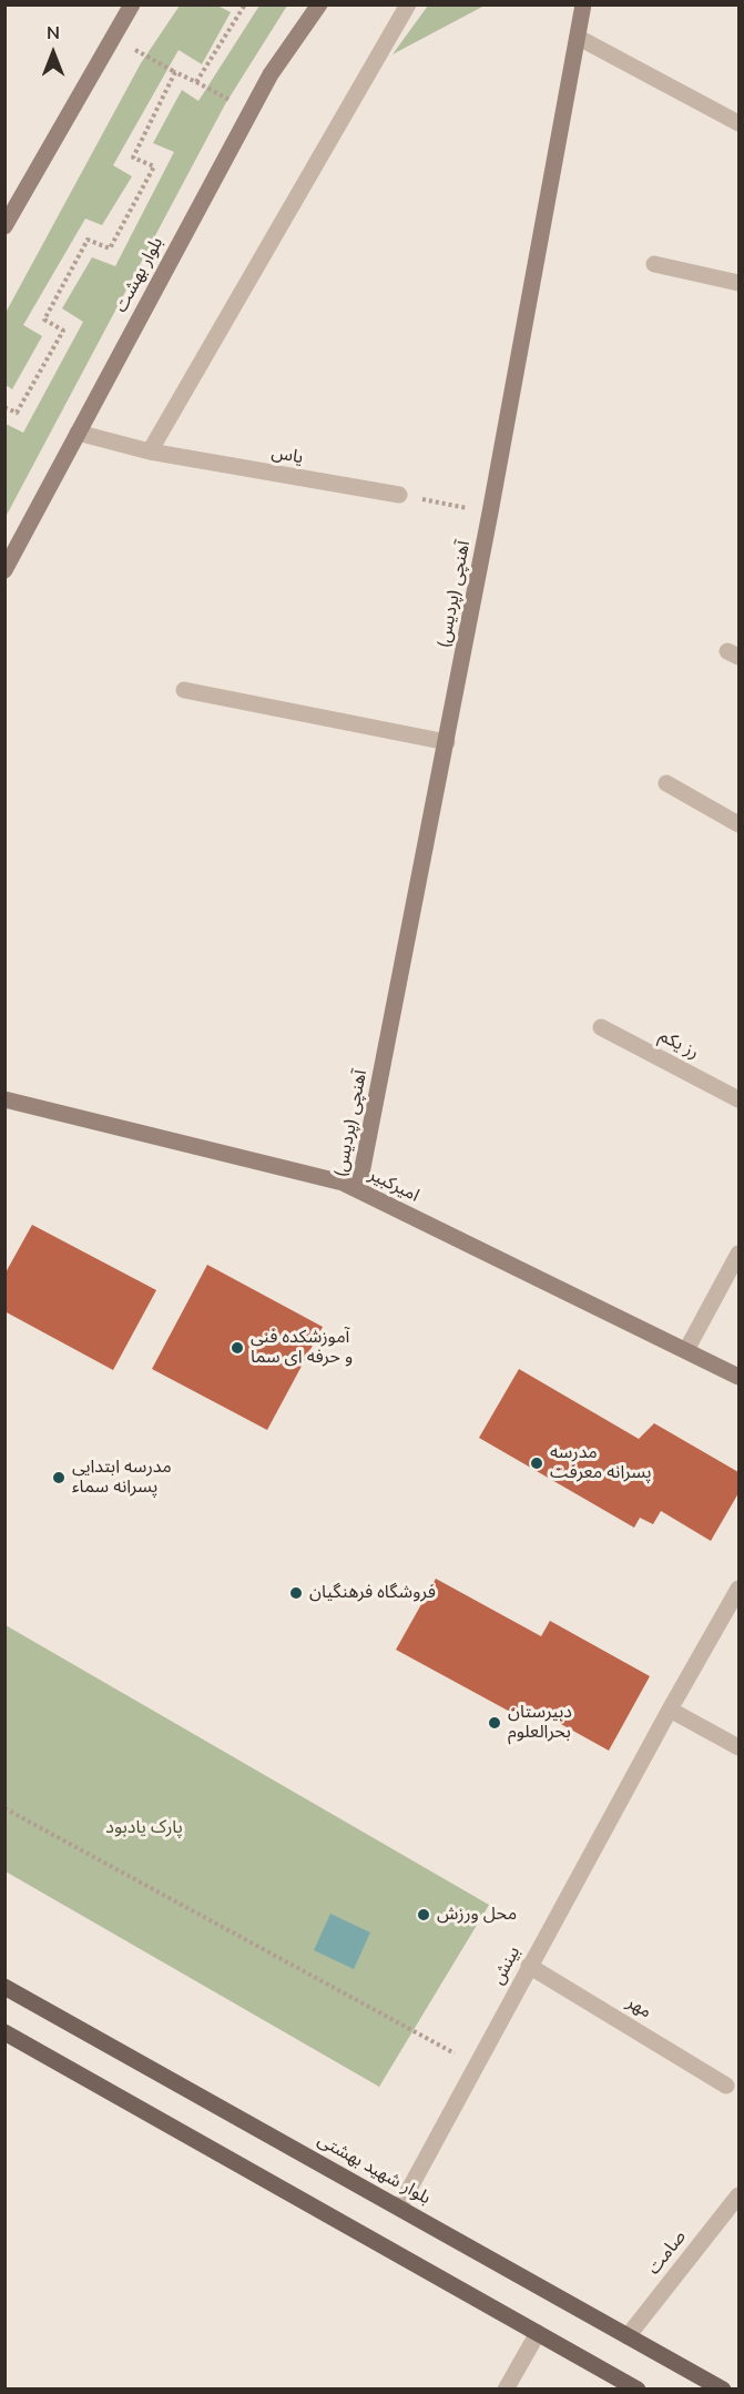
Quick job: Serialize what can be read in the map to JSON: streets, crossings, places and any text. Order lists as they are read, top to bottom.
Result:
{
  "streets": {
    "main road": ["بلوار شهید بهشتی"],
    "street": [
      "بلوار بهشت",
      "یاس",
      "آهنچی (پردیس)",
      "رز یکم",
      "امیرکبیر",
      "بینش",
      "مهر",
      "صامت"
    ]
  },
  "crossings": [
    ["بلوار بهشت", "یاس"],
    ["آهنچی (پردیس)", "امیرکبیر"],
    ["بینش", "مهر"],
    ["بینش", "بلوار شهید بهشتی"],
    ["بلوار شهید بهشتی", "صامت"]
  ],
  "parks": ["پارک یادبود"],
  "places": [
    "آموزشکده فنی و حرفه ای سما",
    "مدرسه پسرانه معرفت",
    "مدرسه ابتدایی پسرانه سماء",
    "فروشگاه فرهنگیان",
    "دبیرستان بحرالعلوم",
    "محل ورزش"
  ],
  "north": "top"
}
